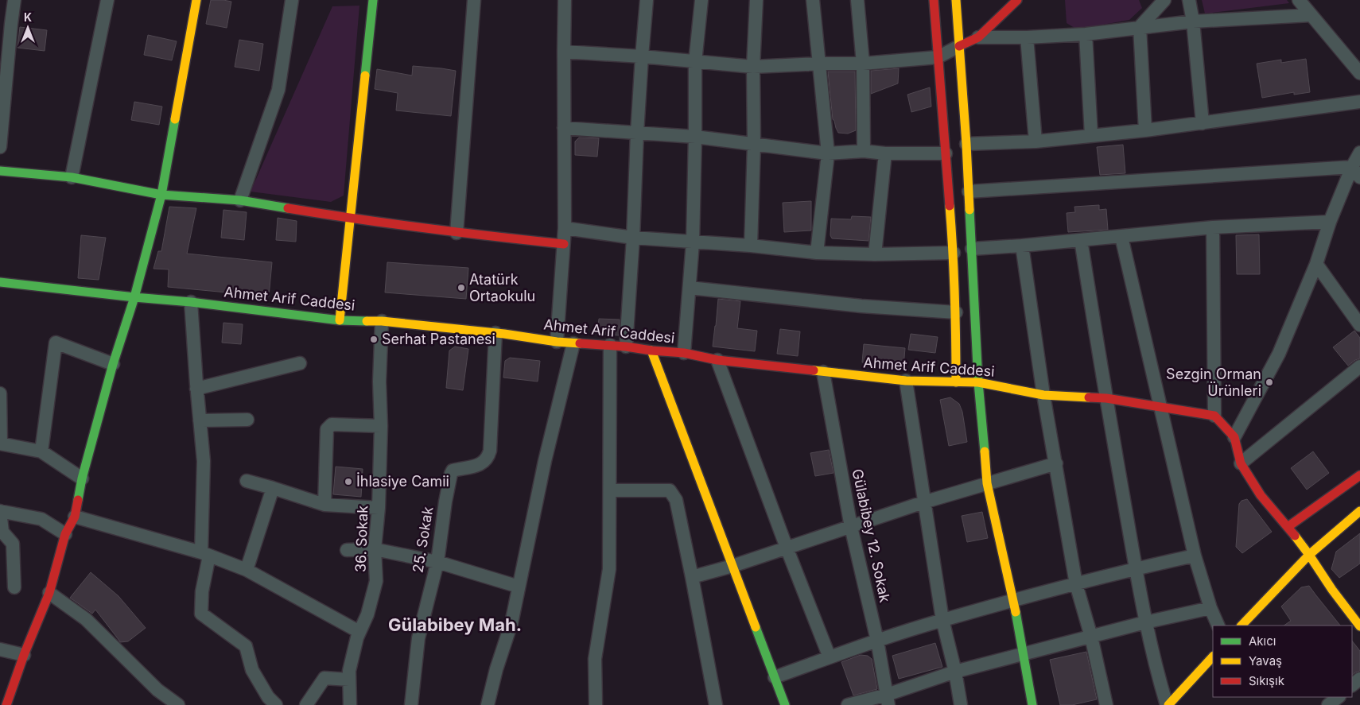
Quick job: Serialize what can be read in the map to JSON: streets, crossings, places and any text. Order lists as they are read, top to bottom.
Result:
{
  "streets": {
    "street": [
      "Ahmet Arif Caddesi",
      "Gülabibey 12. Sokak",
      "36. Sokak",
      "25. Sokak"
    ]
  },
  "crossings": [
    ["Ahmet Arif Caddesi", "Gülabibey 12. Sokak"],
    ["Ahmet Arif Caddesi", "36. Sokak"],
    ["Ahmet Arif Caddesi", "25. Sokak"]
  ],
  "districts": ["Gülabibey Mah."],
  "places": [
    "Atatürk Ortaokulu",
    "Serhat Pastanesi",
    "Sezgin Orman Ürünleri",
    "İhlasiye Camii"
  ],
  "legend": ["Akıcı", "Yavaş", "Sıkışık"],
  "north": "top"
}
